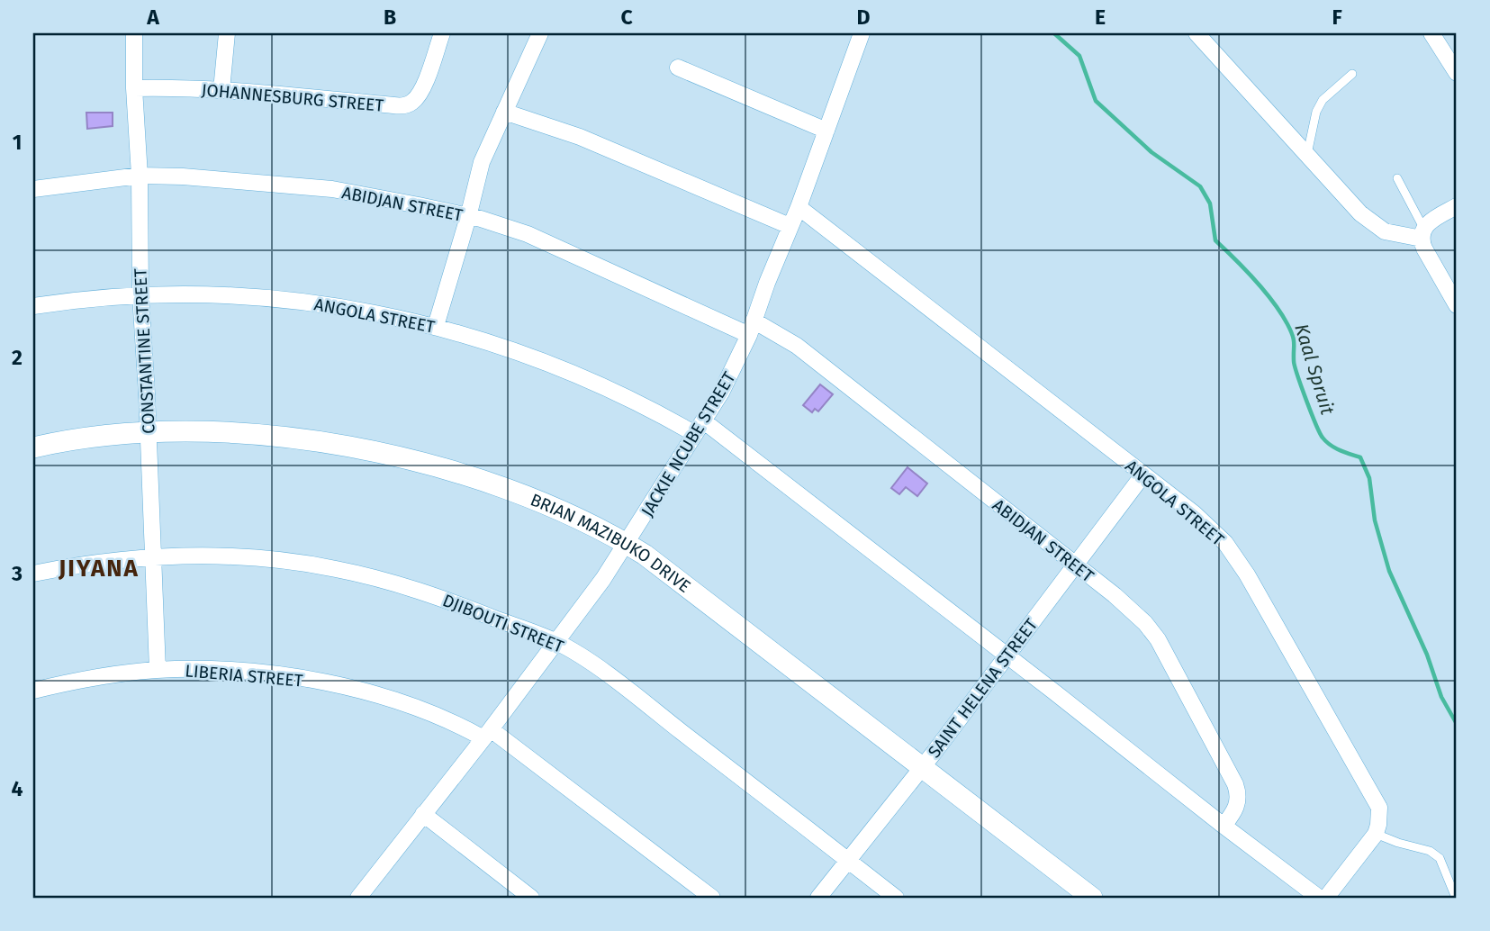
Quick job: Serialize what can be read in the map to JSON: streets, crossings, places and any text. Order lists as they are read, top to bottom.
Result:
{
  "streets": {
    "street": [
      "JOHANNESBURG STREET",
      "ABIDJAN STREET",
      "ANGOLA STREET",
      "CONSTANTINE STREET",
      "JACKIE NCUBE STREET",
      "BRIAN MAZIBUKO DRIVE",
      "DJIBOUTI STREET",
      "LIBERIA STREET",
      "SAINT HELENA STREET"
    ]
  },
  "crossings": [
    ["JOHANNESBURG STREET", "CONSTANTINE STREET"],
    ["ABIDJAN STREET", "ANGOLA STREET"],
    ["ABIDJAN STREET", "CONSTANTINE STREET"],
    ["ABIDJAN STREET", "JACKIE NCUBE STREET"],
    ["ABIDJAN STREET", "SAINT HELENA STREET"],
    ["ANGOLA STREET", "CONSTANTINE STREET"],
    ["ANGOLA STREET", "JACKIE NCUBE STREET"],
    ["ANGOLA STREET", "SAINT HELENA STREET"],
    ["CONSTANTINE STREET", "BRIAN MAZIBUKO DRIVE"],
    ["CONSTANTINE STREET", "DJIBOUTI STREET"],
    ["CONSTANTINE STREET", "LIBERIA STREET"],
    ["JACKIE NCUBE STREET", "BRIAN MAZIBUKO DRIVE"],
    ["JACKIE NCUBE STREET", "DJIBOUTI STREET"],
    ["JACKIE NCUBE STREET", "LIBERIA STREET"],
    ["BRIAN MAZIBUKO DRIVE", "SAINT HELENA STREET"],
    ["DJIBOUTI STREET", "SAINT HELENA STREET"]
  ],
  "districts": ["JIYANA"],
  "water": ["Kaal Spruit"],
  "grid": {
    "columns": [
      "A",
      "B",
      "C",
      "D",
      "E",
      "F"
    ],
    "rows": [
      "1",
      "2",
      "3",
      "4"
    ]
  }
}
